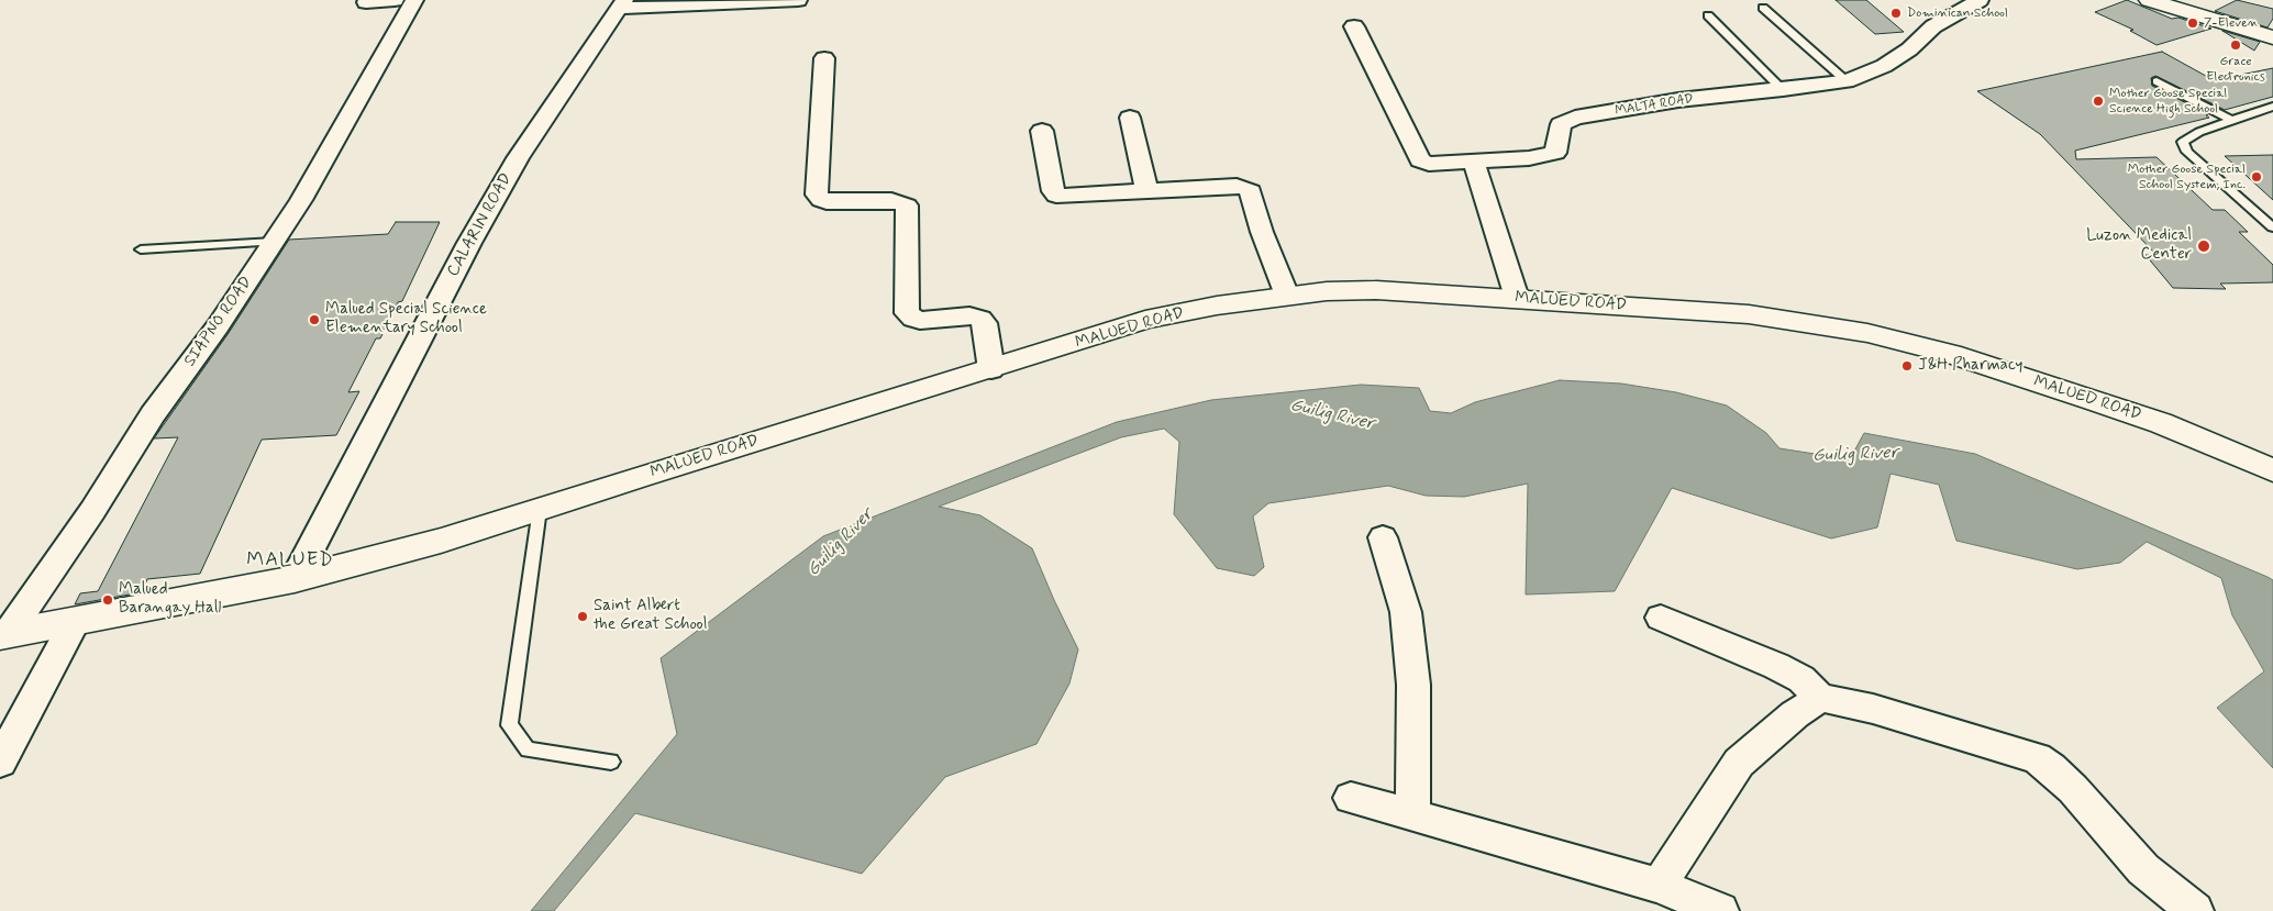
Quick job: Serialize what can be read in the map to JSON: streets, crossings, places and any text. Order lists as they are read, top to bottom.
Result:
{
  "streets": {
    "street": [
      "MALTA ROAD",
      "CALARIN ROAD",
      "MALUED ROAD",
      "SIAPNO ROAD"
    ]
  },
  "crossings": [
    ["CALARIN ROAD", "MALUED ROAD"],
    ["MALUED ROAD", "SIAPNO ROAD"]
  ],
  "districts": ["MALUED"],
  "water": ["Guilig River"],
  "places": [
    "Dominican School",
    "7-Eleven",
    "Grace Electronics",
    "Mother Goose Special Science High School",
    "Mother Goose Special School System, Inc.",
    "Luzon Medical Center",
    "Malued Special Science Elementary School",
    "J&H Pharmacy",
    "Malued Barangay Hall",
    "Saint Albert the Great School"
  ]
}
